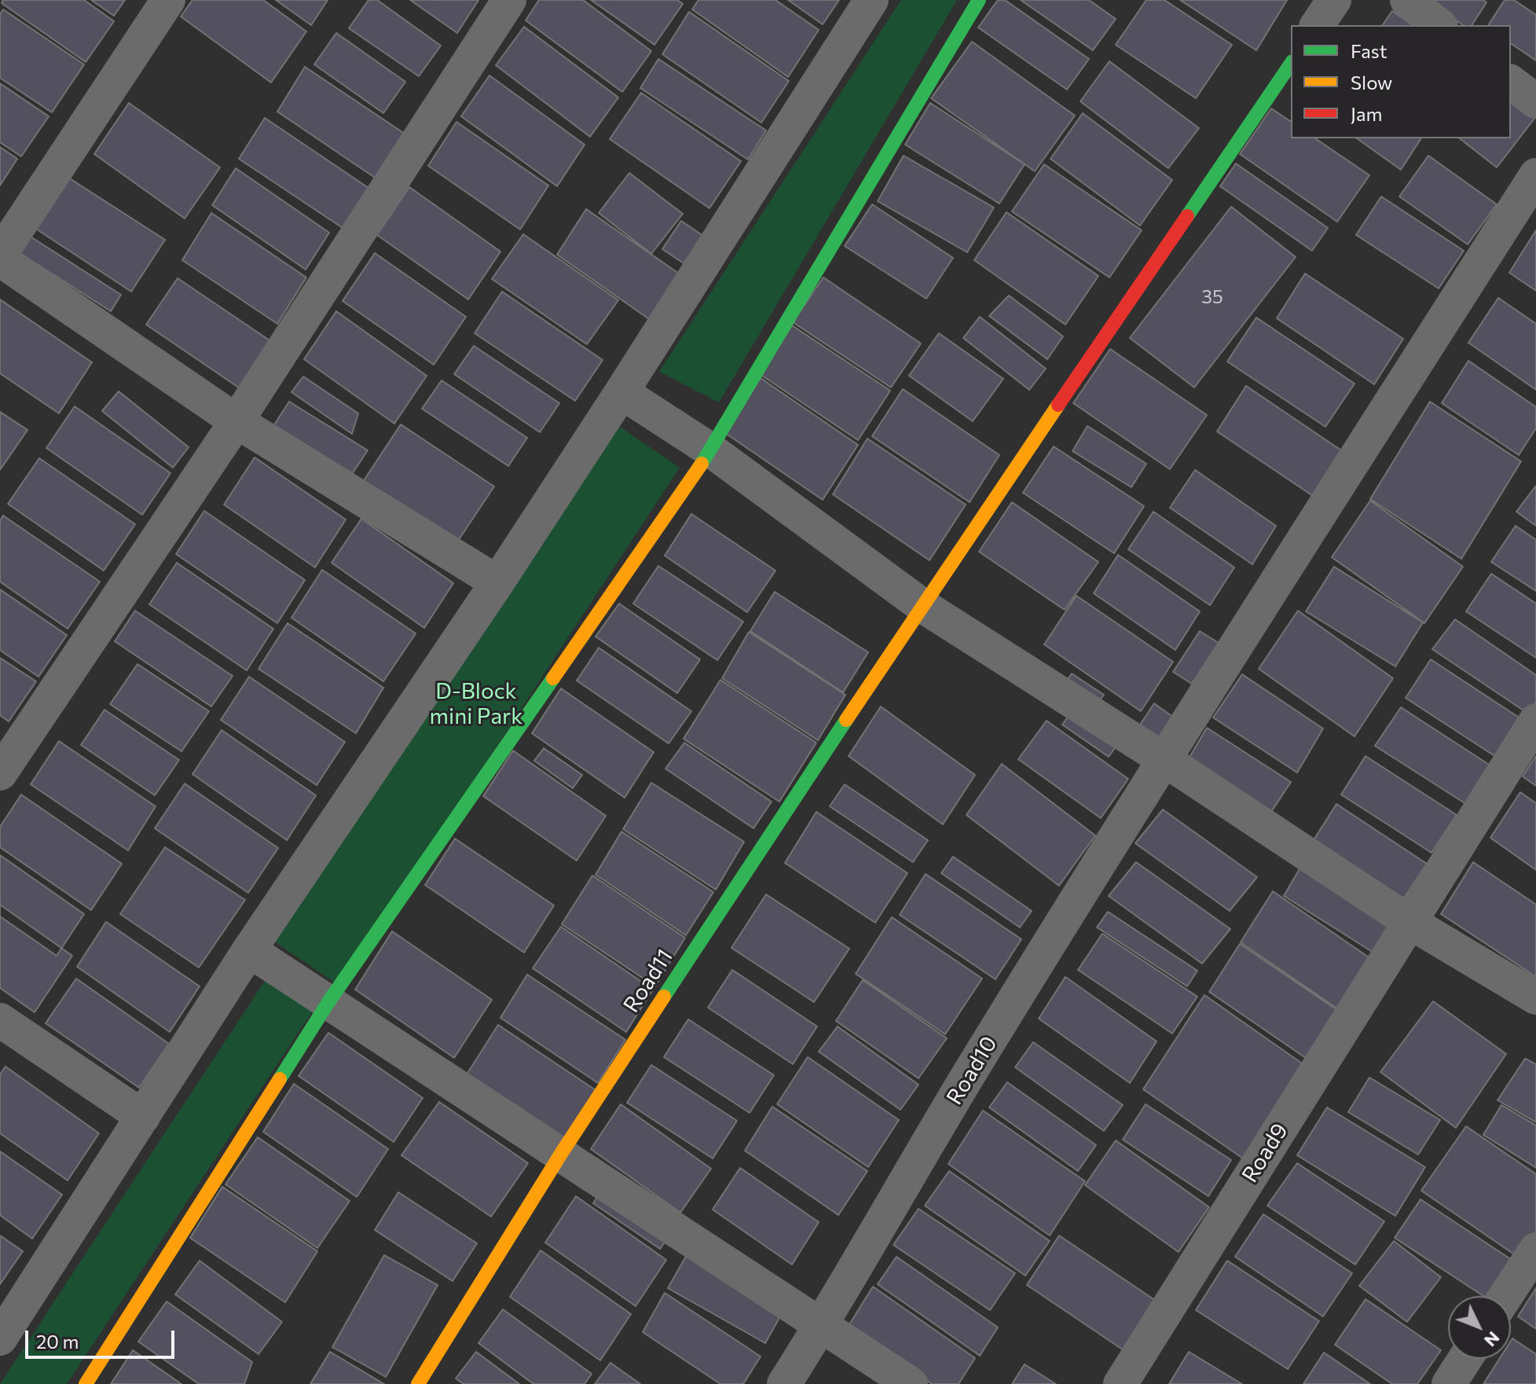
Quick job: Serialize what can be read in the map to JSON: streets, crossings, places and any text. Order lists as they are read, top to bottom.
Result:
{
  "streets": {
    "street": ["Road11", "Road10", "Road9"]
  },
  "parks": ["D-Block mini Park"],
  "house_numbers": ["35"],
  "legend": ["Fast", "Slow", "Jam"],
  "scale_bar": "20 m",
  "north": "bottom right"
}
